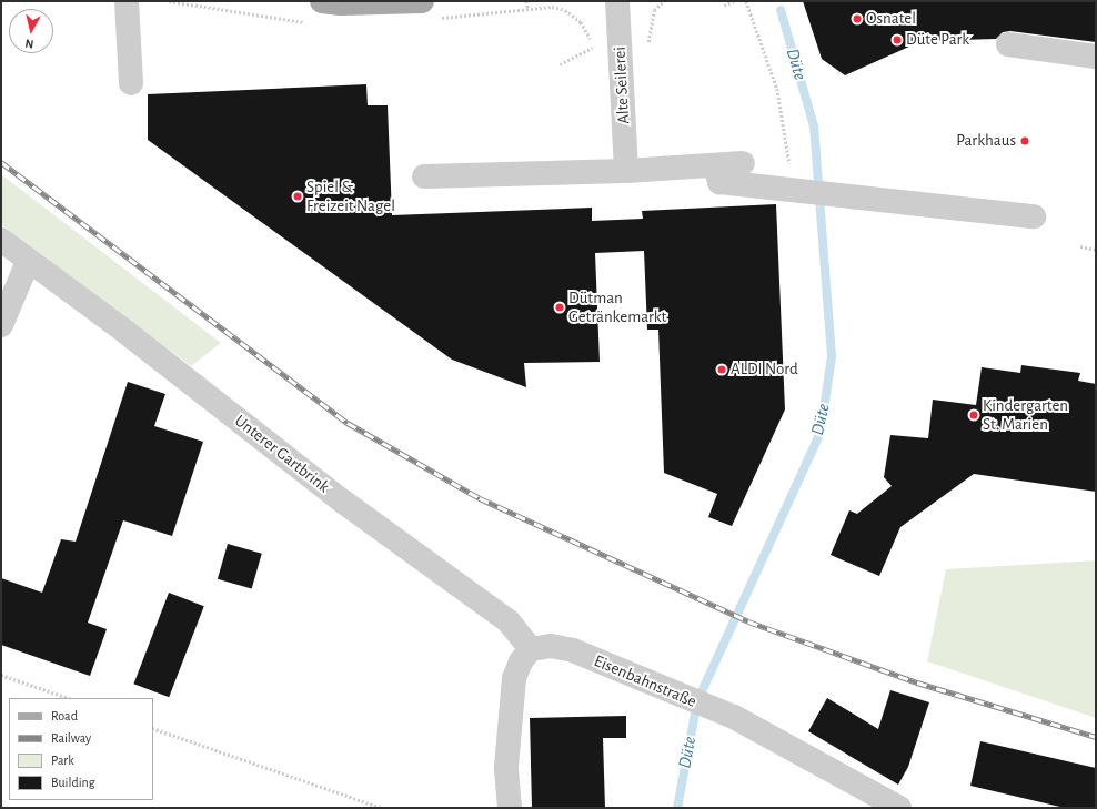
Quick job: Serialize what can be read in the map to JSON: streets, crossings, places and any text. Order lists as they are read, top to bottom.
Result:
{
  "streets": {
    "street": ["Alte Seilerei", "Unterer Gartbrink", "Eisenbahnstraße"]
  },
  "crossings": [
    ["Unterer Gartbrink", "Eisenbahnstraße"]
  ],
  "water": ["Düte"],
  "places": [
    "Osnatel",
    "Düte Park",
    "Parkhaus",
    "Spiel & Freizeit Nagel",
    "Dütman Getränkemarkt",
    "ALDI Nord",
    "Kindergarten St. Marien"
  ],
  "legend": [
    "Road",
    "Railway",
    "Park",
    "Building"
  ],
  "north": "bottom"
}
